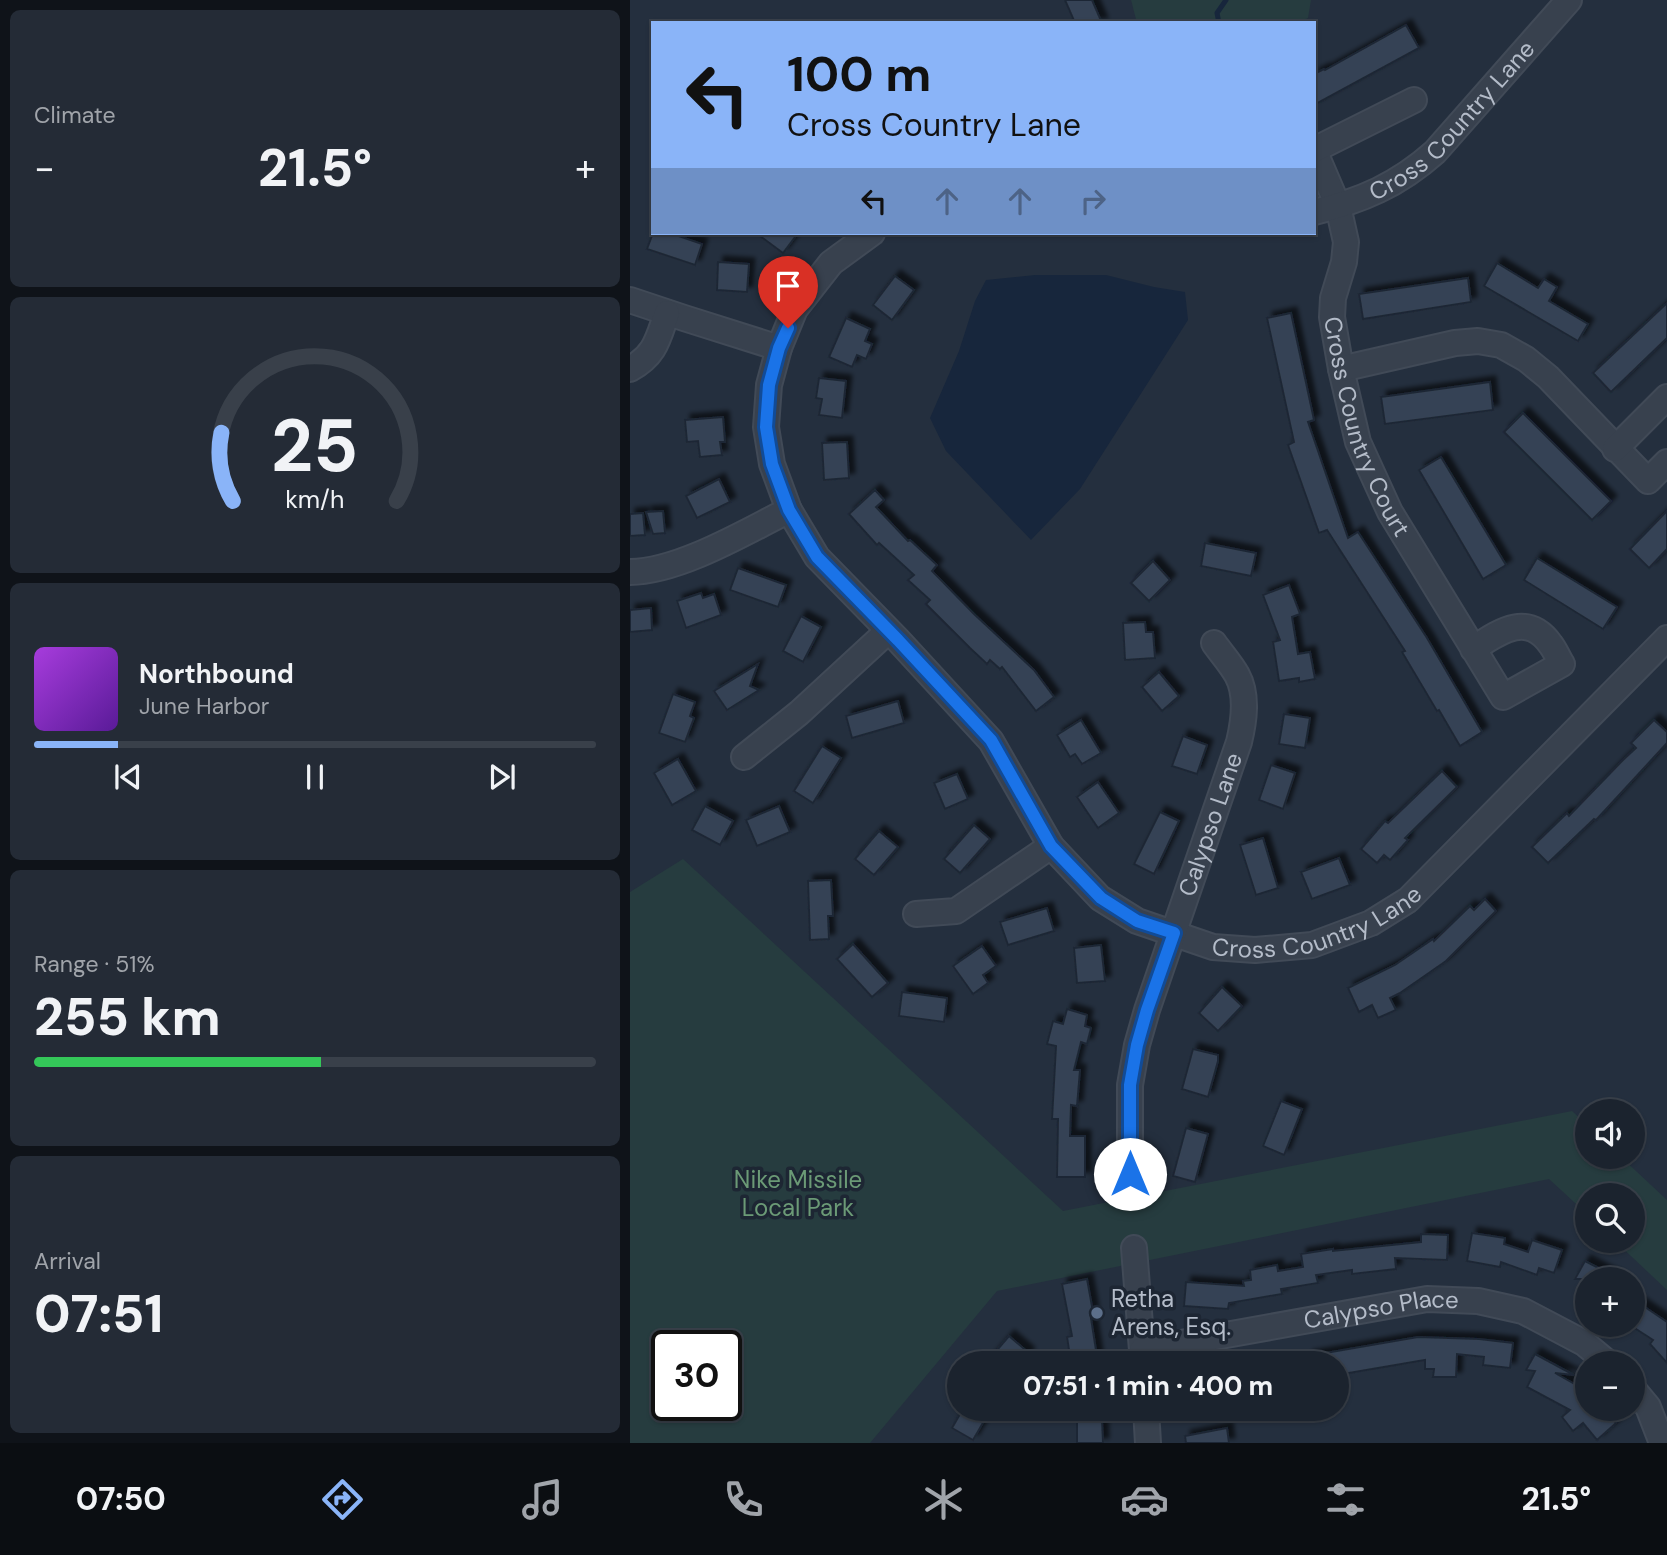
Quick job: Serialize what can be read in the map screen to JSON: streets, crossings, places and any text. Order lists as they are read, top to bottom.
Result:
{
  "streets": {
    "street": [
      "Cross Country Lane",
      "Cross Country Court",
      "Calypso Lane",
      "Calypso Place"
    ]
  },
  "crossings": [
    ["Cross Country Lane", "Cross Country Court"],
    ["Cross Country Lane", "Calypso Lane"]
  ],
  "parks": ["Nike Missile Local Park"],
  "places": ["Retha Arens, Esq."],
  "page": {
    "tile": [
      "Climate",
      ["Range · 51%", "255 km"],
      ["Arrival", "07:51"]
    ],
    "turn": ["100 m", "Cross Country Lane"],
    "heat": ["−", "21.5°", "+"],
    "song": ["Northbound", "June Harbor"],
    "map_buttons": ["+", "−"],
    "limit": "30",
    "trip": "07:51 · 1 min · 400 m",
    "tabs": ["07:50", "21.5°"],
    "gauge": ["25", "km/h"]
  }
}
